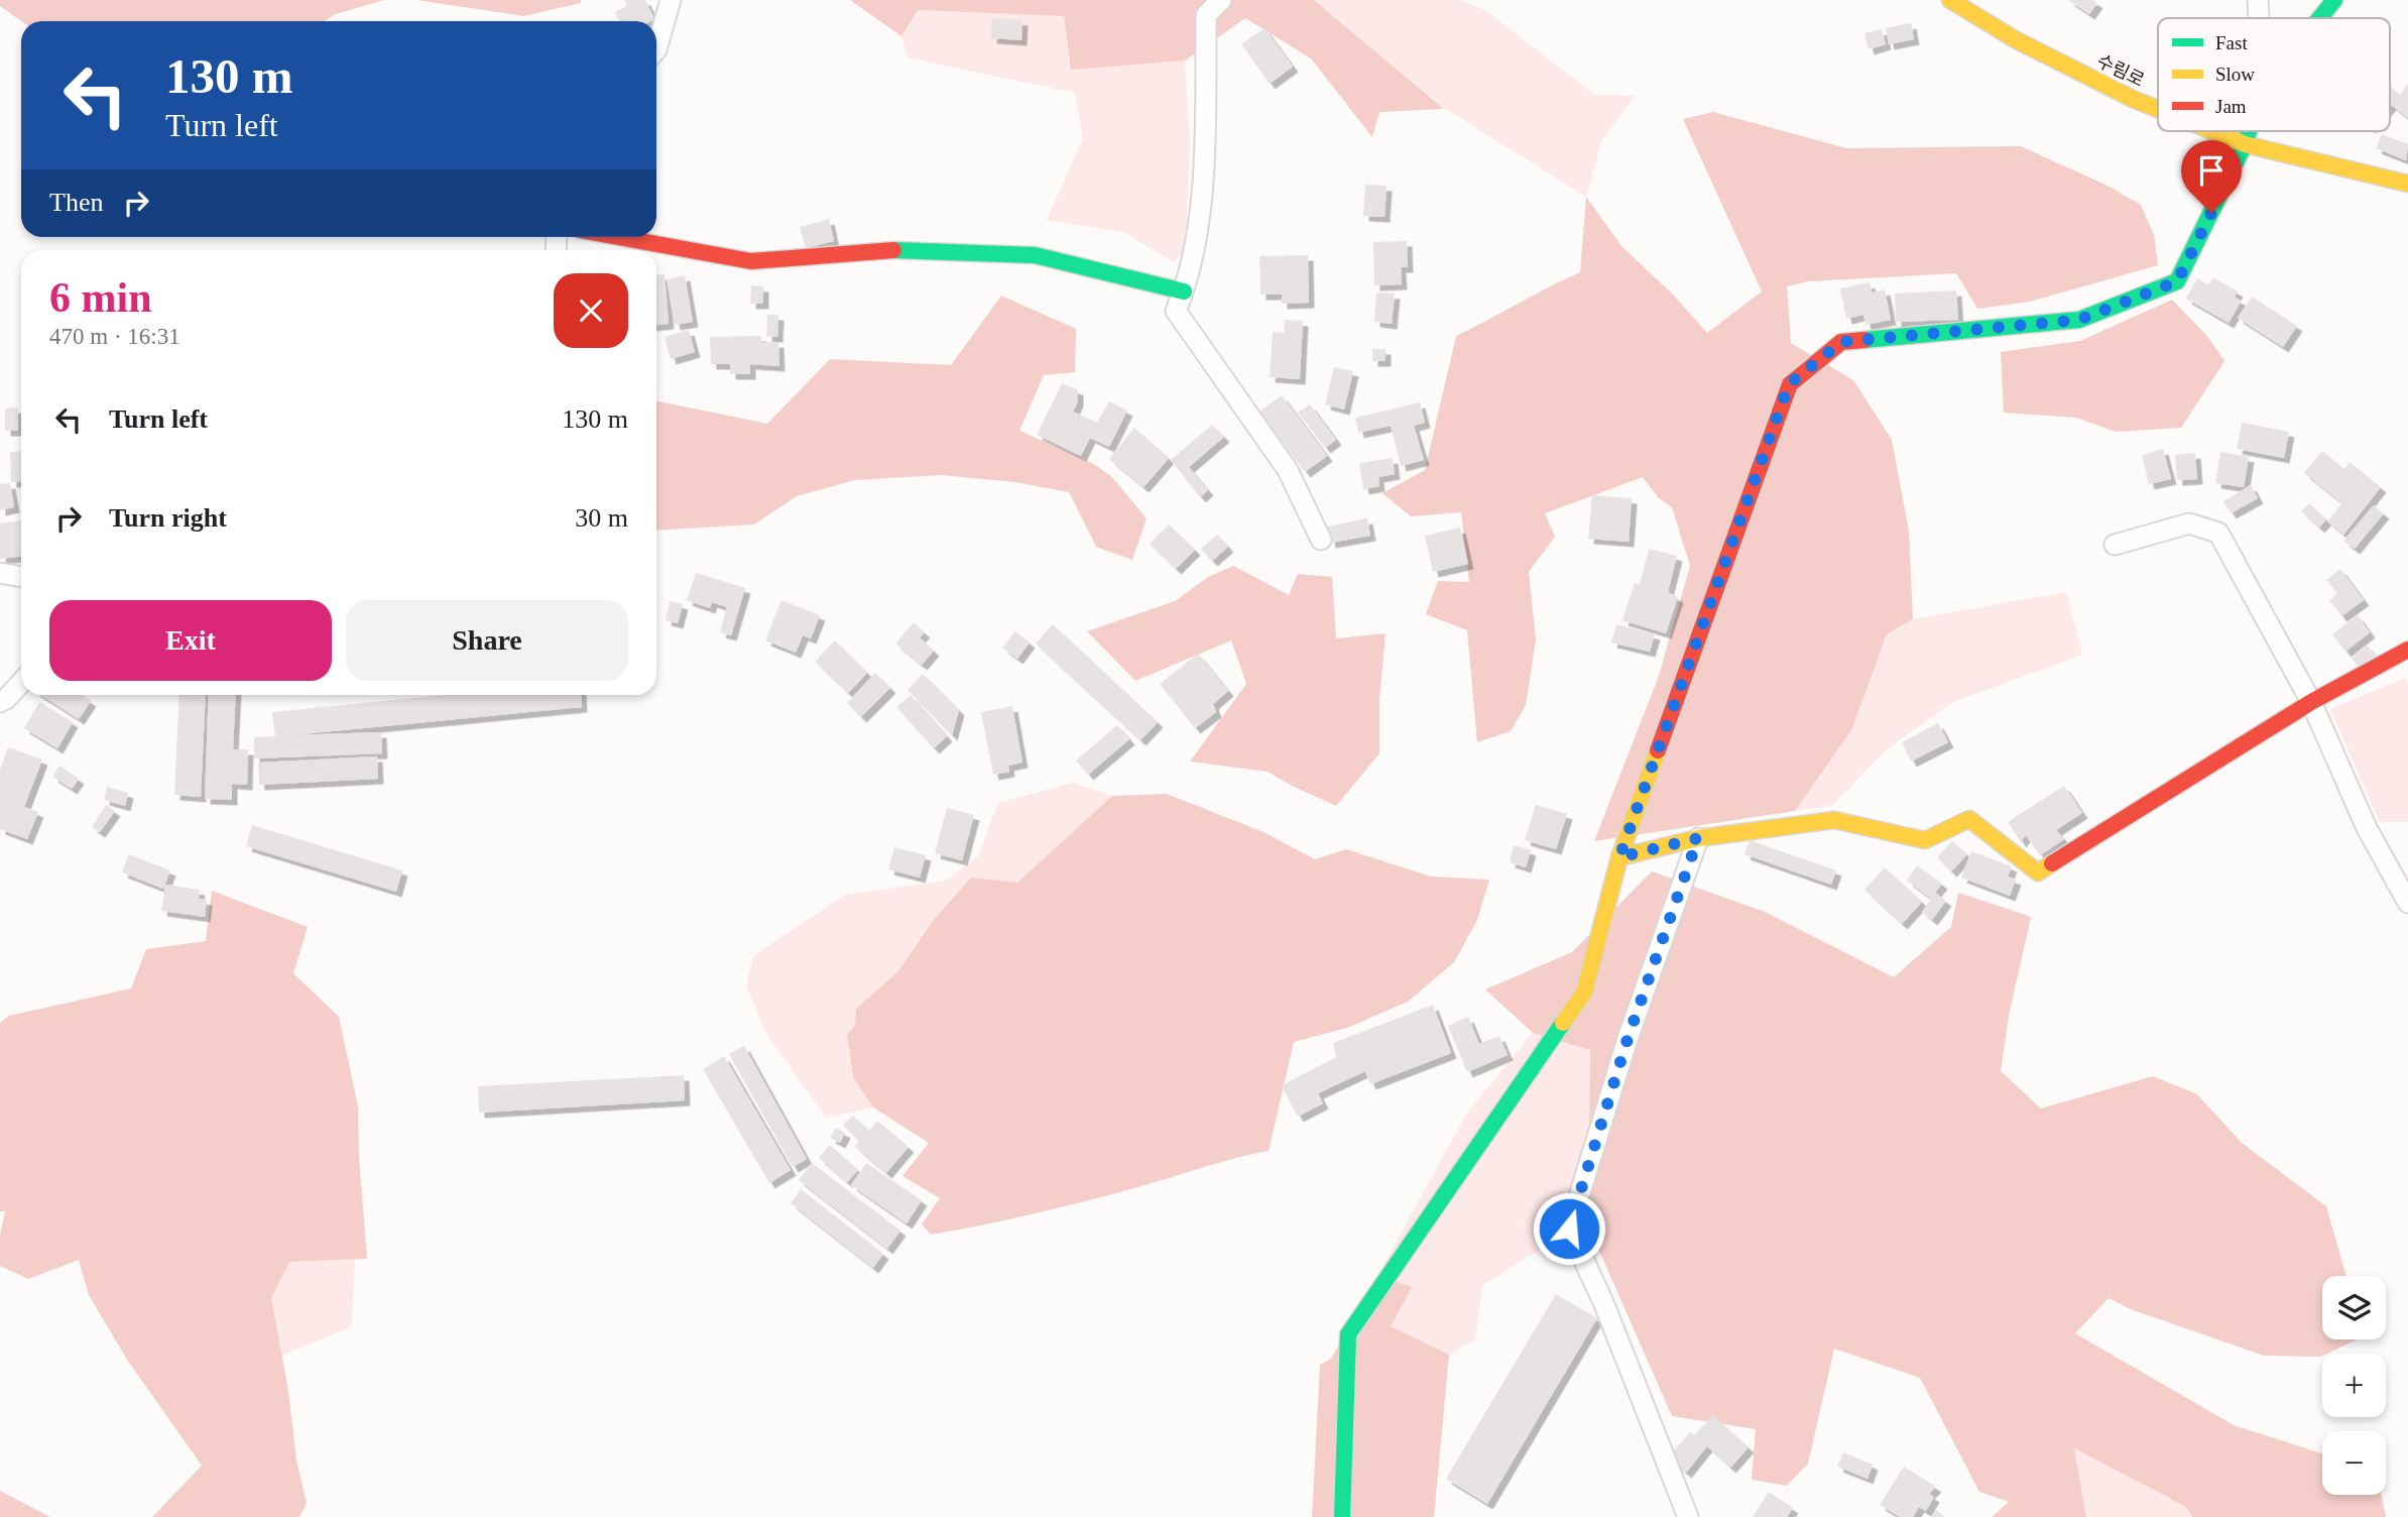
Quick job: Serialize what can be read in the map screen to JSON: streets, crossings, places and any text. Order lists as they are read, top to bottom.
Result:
{
  "streets": {
    "street": ["수림로"]
  },
  "legend": ["Fast", "Slow", "Jam"],
  "page": {
    "turn": ["130 m", "Turn left"],
    "then": "Then",
    "heading": ["6 min", "470 m · 16:31"],
    "list": [
      {
        "name": "Turn left",
        "value": "130 m"
      },
      {
        "name": "Turn right",
        "value": "30 m"
      }
    ],
    "buttons": ["Exit", "Share"],
    "map_buttons": ["+", "−"]
  }
}
